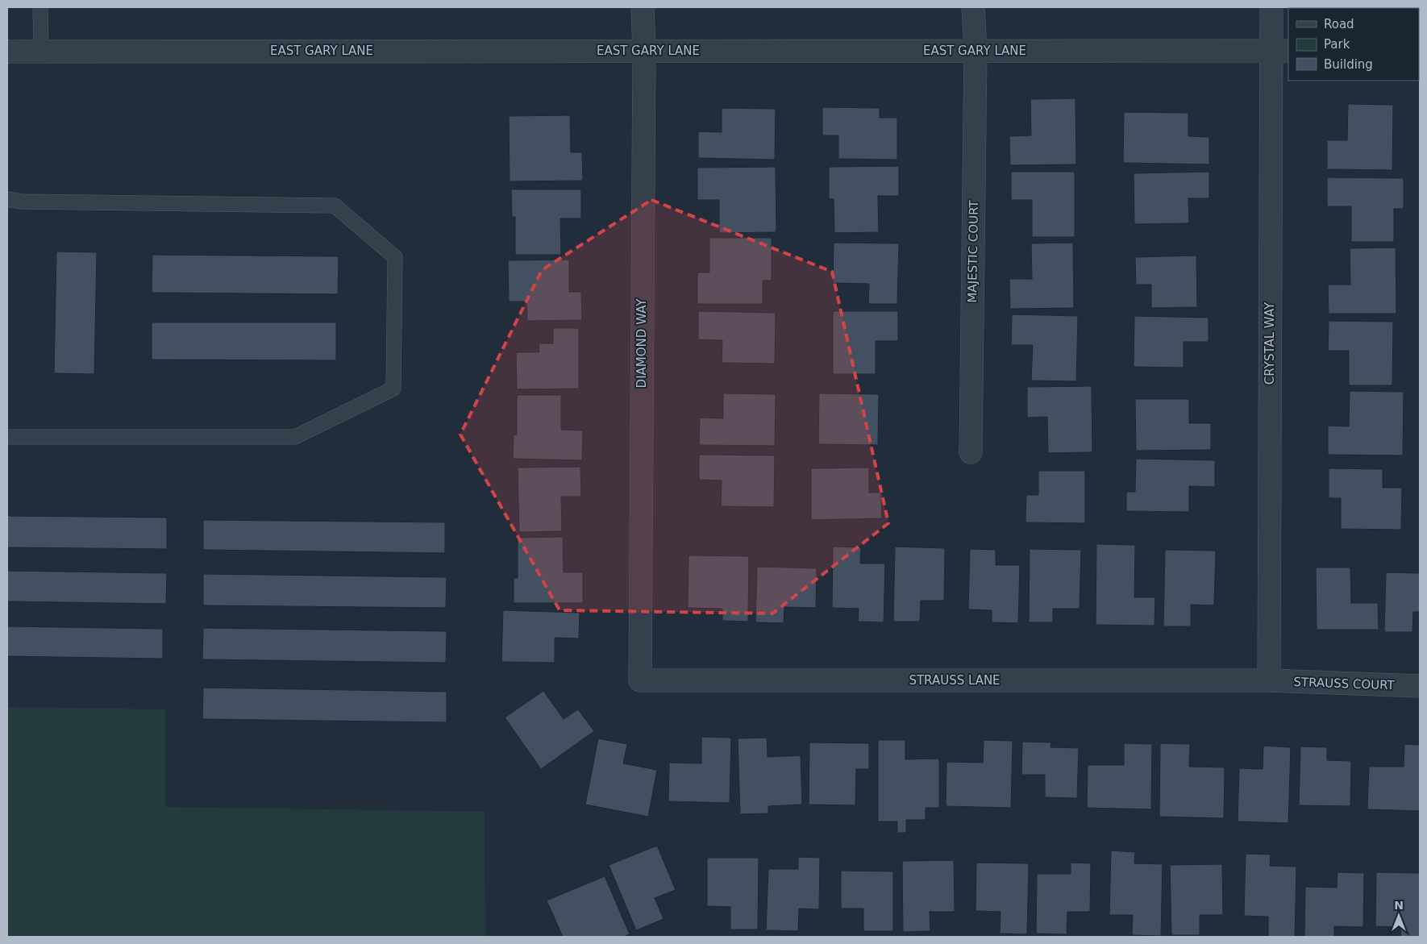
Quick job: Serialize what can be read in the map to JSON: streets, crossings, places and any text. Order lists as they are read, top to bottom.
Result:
{
  "streets": {
    "street": [
      "EAST GARY LANE",
      "MAJESTIC COURT",
      "DIAMOND WAY",
      "CRYSTAL WAY",
      "STRAUSS LANE",
      "STRAUSS COURT"
    ]
  },
  "crossings": [
    ["EAST GARY LANE", "MAJESTIC COURT"],
    ["EAST GARY LANE", "DIAMOND WAY"],
    ["EAST GARY LANE", "CRYSTAL WAY"],
    ["DIAMOND WAY", "STRAUSS LANE"],
    ["CRYSTAL WAY", "STRAUSS LANE"],
    ["CRYSTAL WAY", "STRAUSS COURT"],
    ["STRAUSS LANE", "STRAUSS COURT"]
  ],
  "legend": ["Road", "Park", "Building"],
  "north": "top"
}
